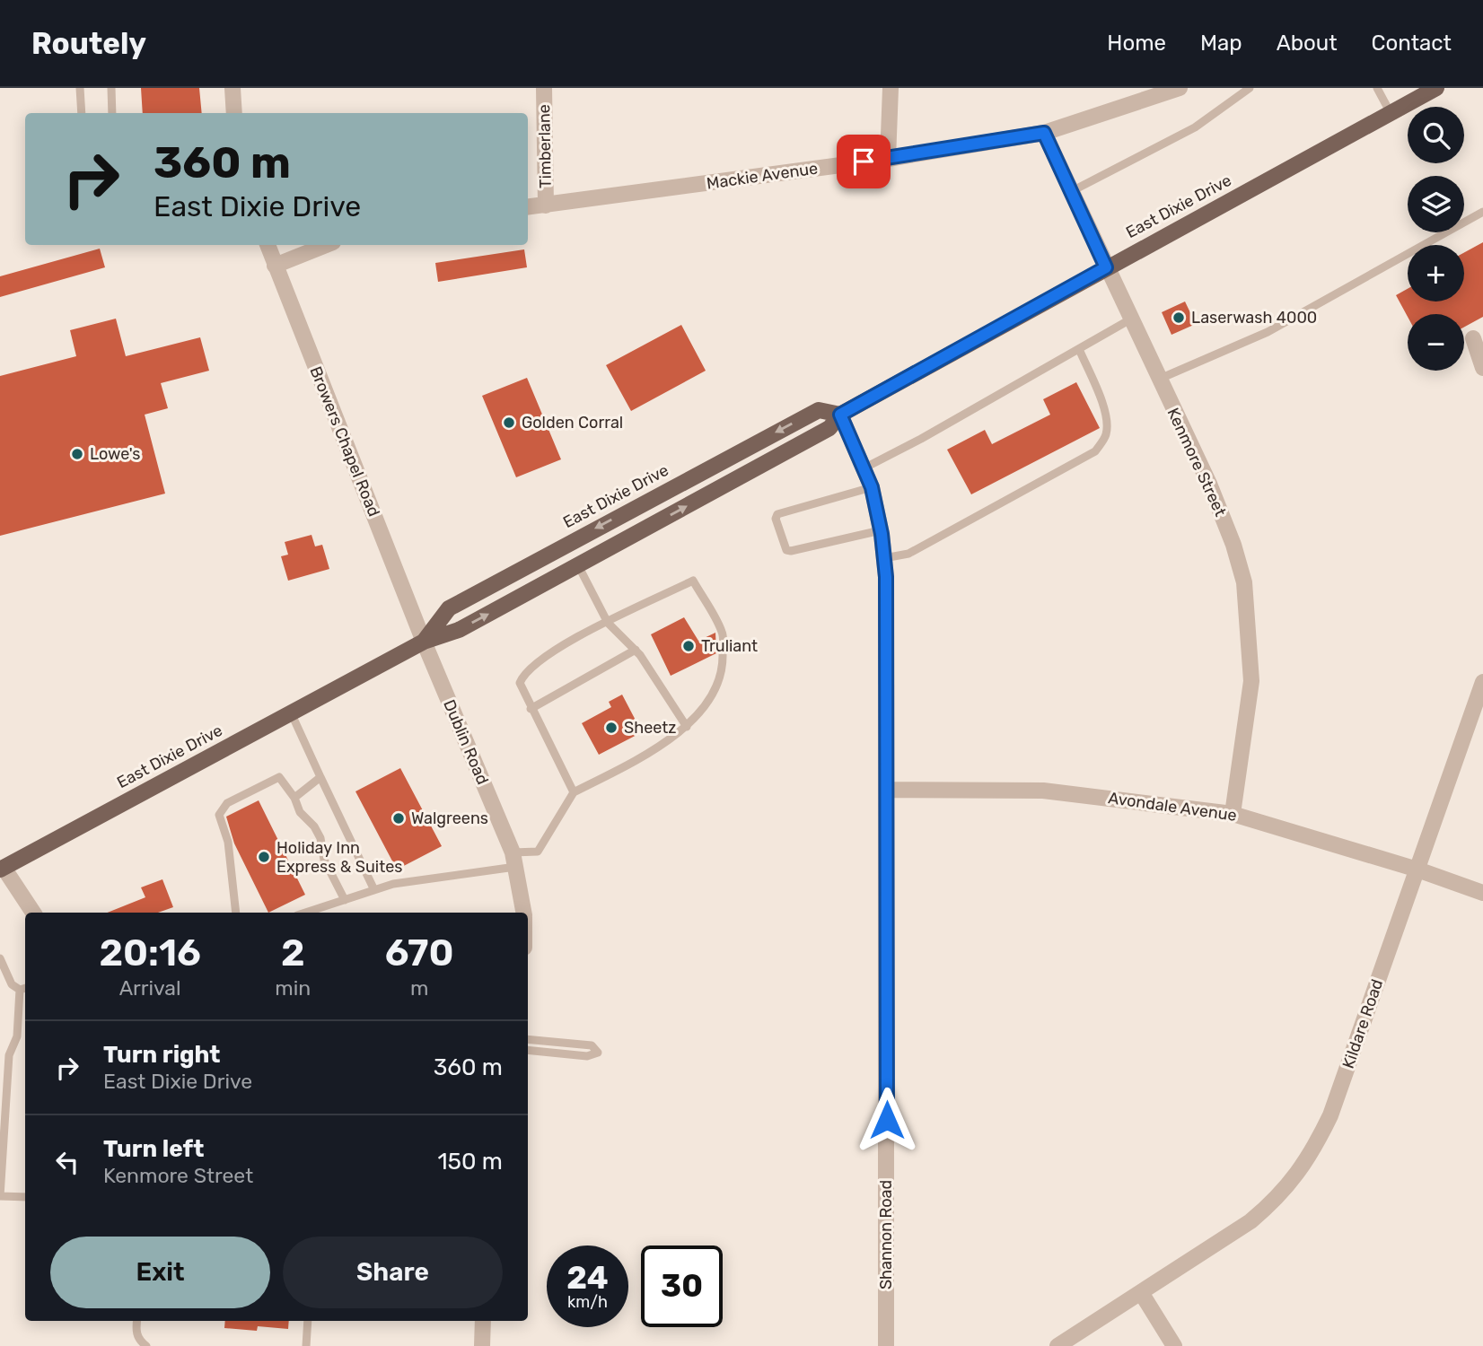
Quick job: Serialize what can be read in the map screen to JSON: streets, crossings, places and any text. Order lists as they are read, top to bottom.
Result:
{
  "streets": {
    "main road": ["East Dixie Drive"],
    "street": [
      "Timberlane",
      "Mackie Avenue",
      "Browers Chapel Road",
      "Kenmore Street",
      "Dublin Road",
      "Avondale Avenue",
      "Kildare Road",
      "Shannon Road"
    ]
  },
  "crossings": [
    ["Timberlane", "Mackie Avenue"],
    ["Mackie Avenue", "Kenmore Street"],
    ["East Dixie Drive", "Browers Chapel Road"],
    ["East Dixie Drive", "Kenmore Street"],
    ["East Dixie Drive", "Dublin Road"],
    ["East Dixie Drive", "Shannon Road"],
    ["Browers Chapel Road", "Dublin Road"],
    ["Kenmore Street", "Avondale Avenue"],
    ["Avondale Avenue", "Kildare Road"],
    ["Avondale Avenue", "Shannon Road"]
  ],
  "places": [
    "Laserwash 4000",
    "Golden Corral",
    "Lowe's",
    "Truliant",
    "Sheetz",
    "Walgreens",
    "Holiday Inn Express & Suites"
  ],
  "page": {
    "header": "Routely",
    "nav": [
      "Home",
      "Map",
      "About",
      "Contact"
    ],
    "map_buttons": ["+", "−"],
    "turn": ["360 m", "East Dixie Drive"],
    "eta": [
      "20:16",
      "Arrival",
      "2",
      "min",
      "670",
      "m"
    ],
    "list": [
      {
        "name": "Turn right",
        "note": "East Dixie Drive",
        "value": "360 m"
      },
      {
        "name": "Turn left",
        "note": "Kenmore Street",
        "value": "150 m"
      }
    ],
    "buttons": ["Exit", "Share"],
    "speed": "24 km/h",
    "limit": "30"
  }
}
